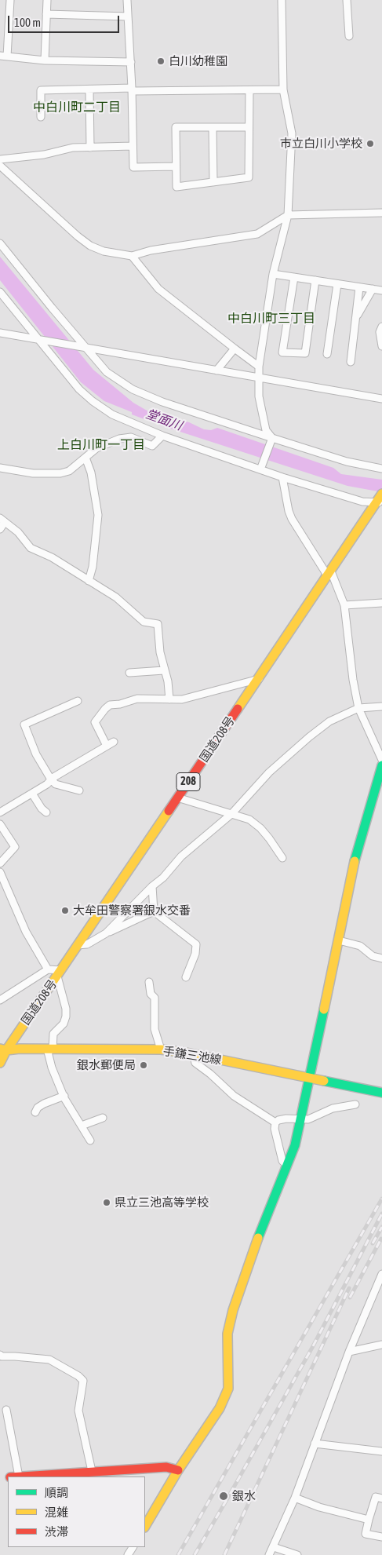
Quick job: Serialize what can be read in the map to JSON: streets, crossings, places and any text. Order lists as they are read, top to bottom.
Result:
{
  "streets": {
    "main road": ["国道208号", "208", "手鎌三池線"]
  },
  "crossings": [
    ["国道208号", "手鎌三池線"]
  ],
  "districts": ["中白川町二丁目", "中白川町三丁目", "上白川町一丁目"],
  "water": ["堂面川"],
  "places": [
    "白川幼稚園",
    "市立白川小学校",
    "大牟田警察署銀水交番",
    "銀水郵便局",
    "県立三池高等学校",
    "銀水"
  ],
  "legend": ["順調", "混雑", "渋滞"],
  "scale_bar": "100 m"
}
